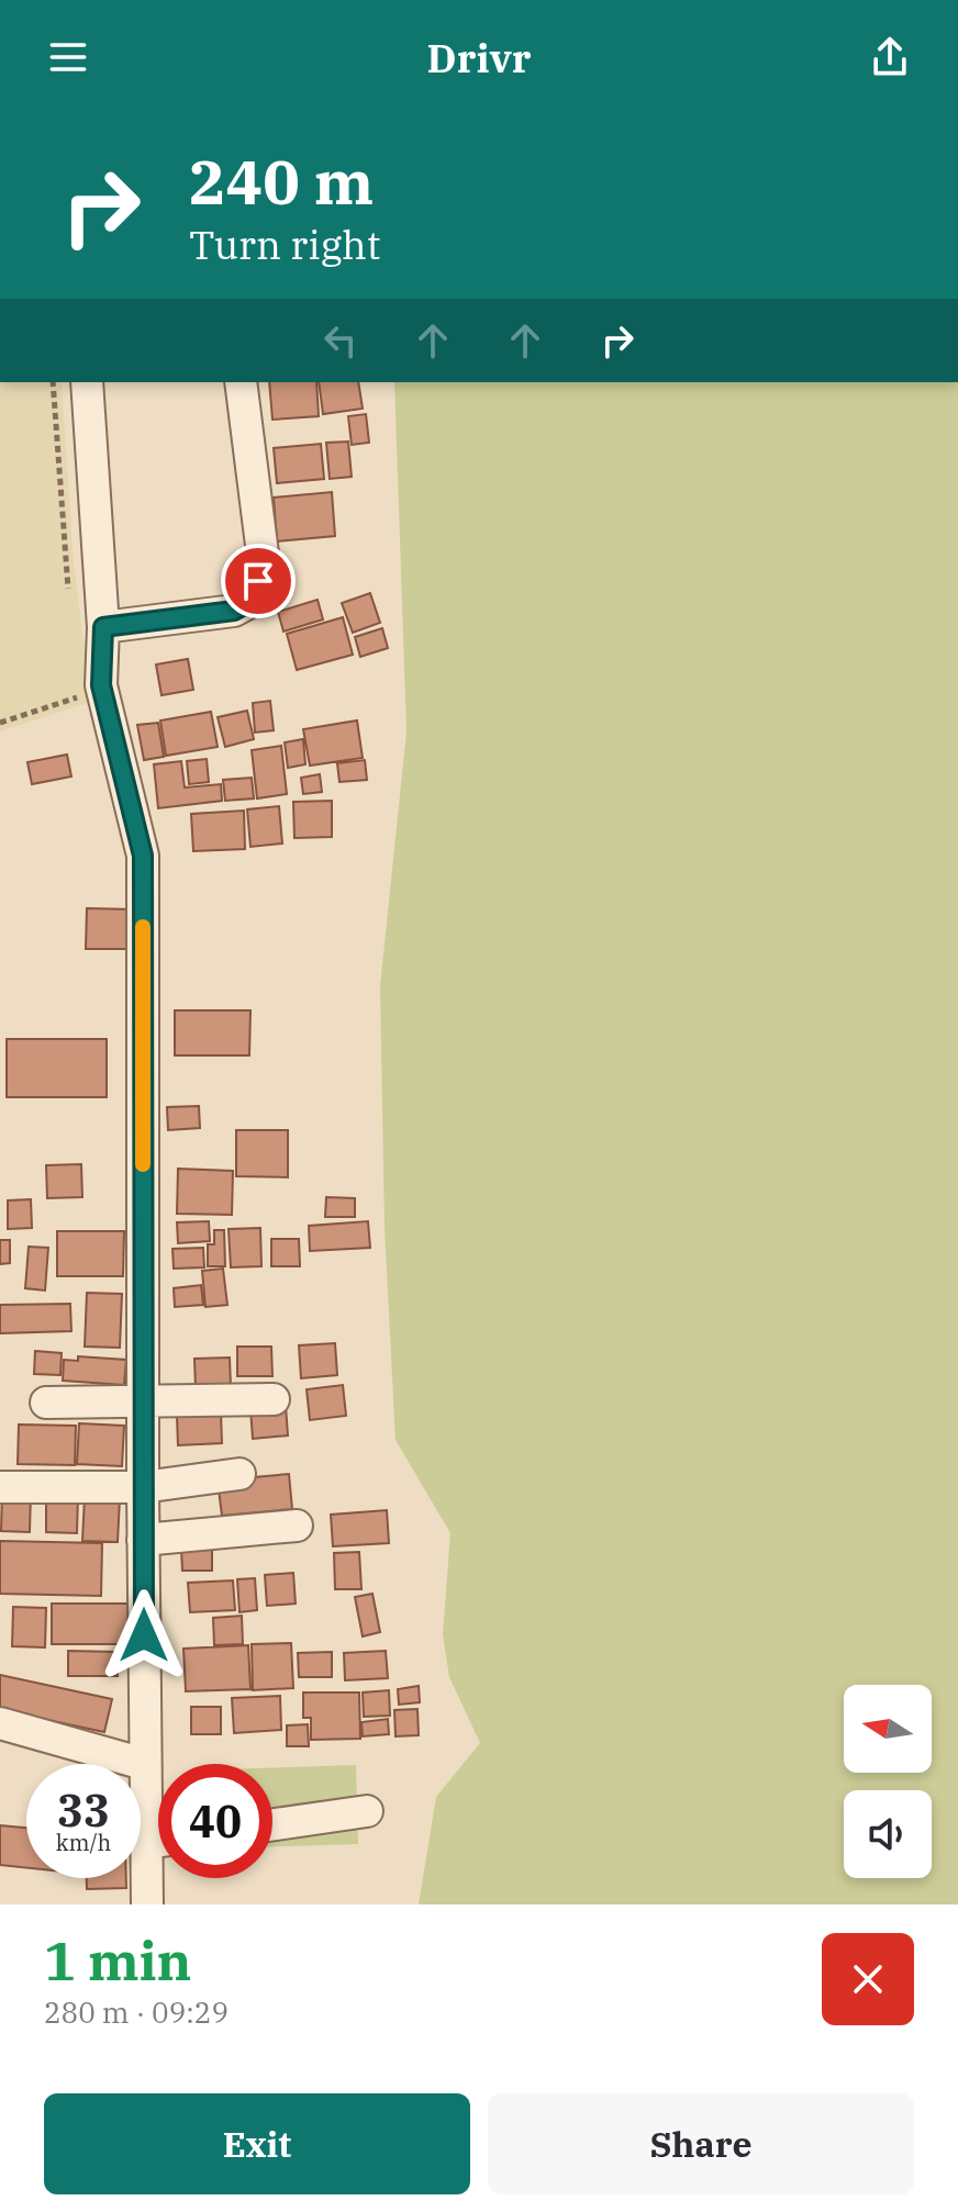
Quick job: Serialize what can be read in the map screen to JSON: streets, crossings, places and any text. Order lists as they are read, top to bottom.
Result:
{
  "north": "left",
  "page": {
    "header": "Drivr",
    "turn": ["240 m", "Turn right"],
    "speed": "33 km/h",
    "limit": "40",
    "heading": ["1 min", "280 m · 09:29"],
    "buttons": ["Exit", "Share"]
  }
}
